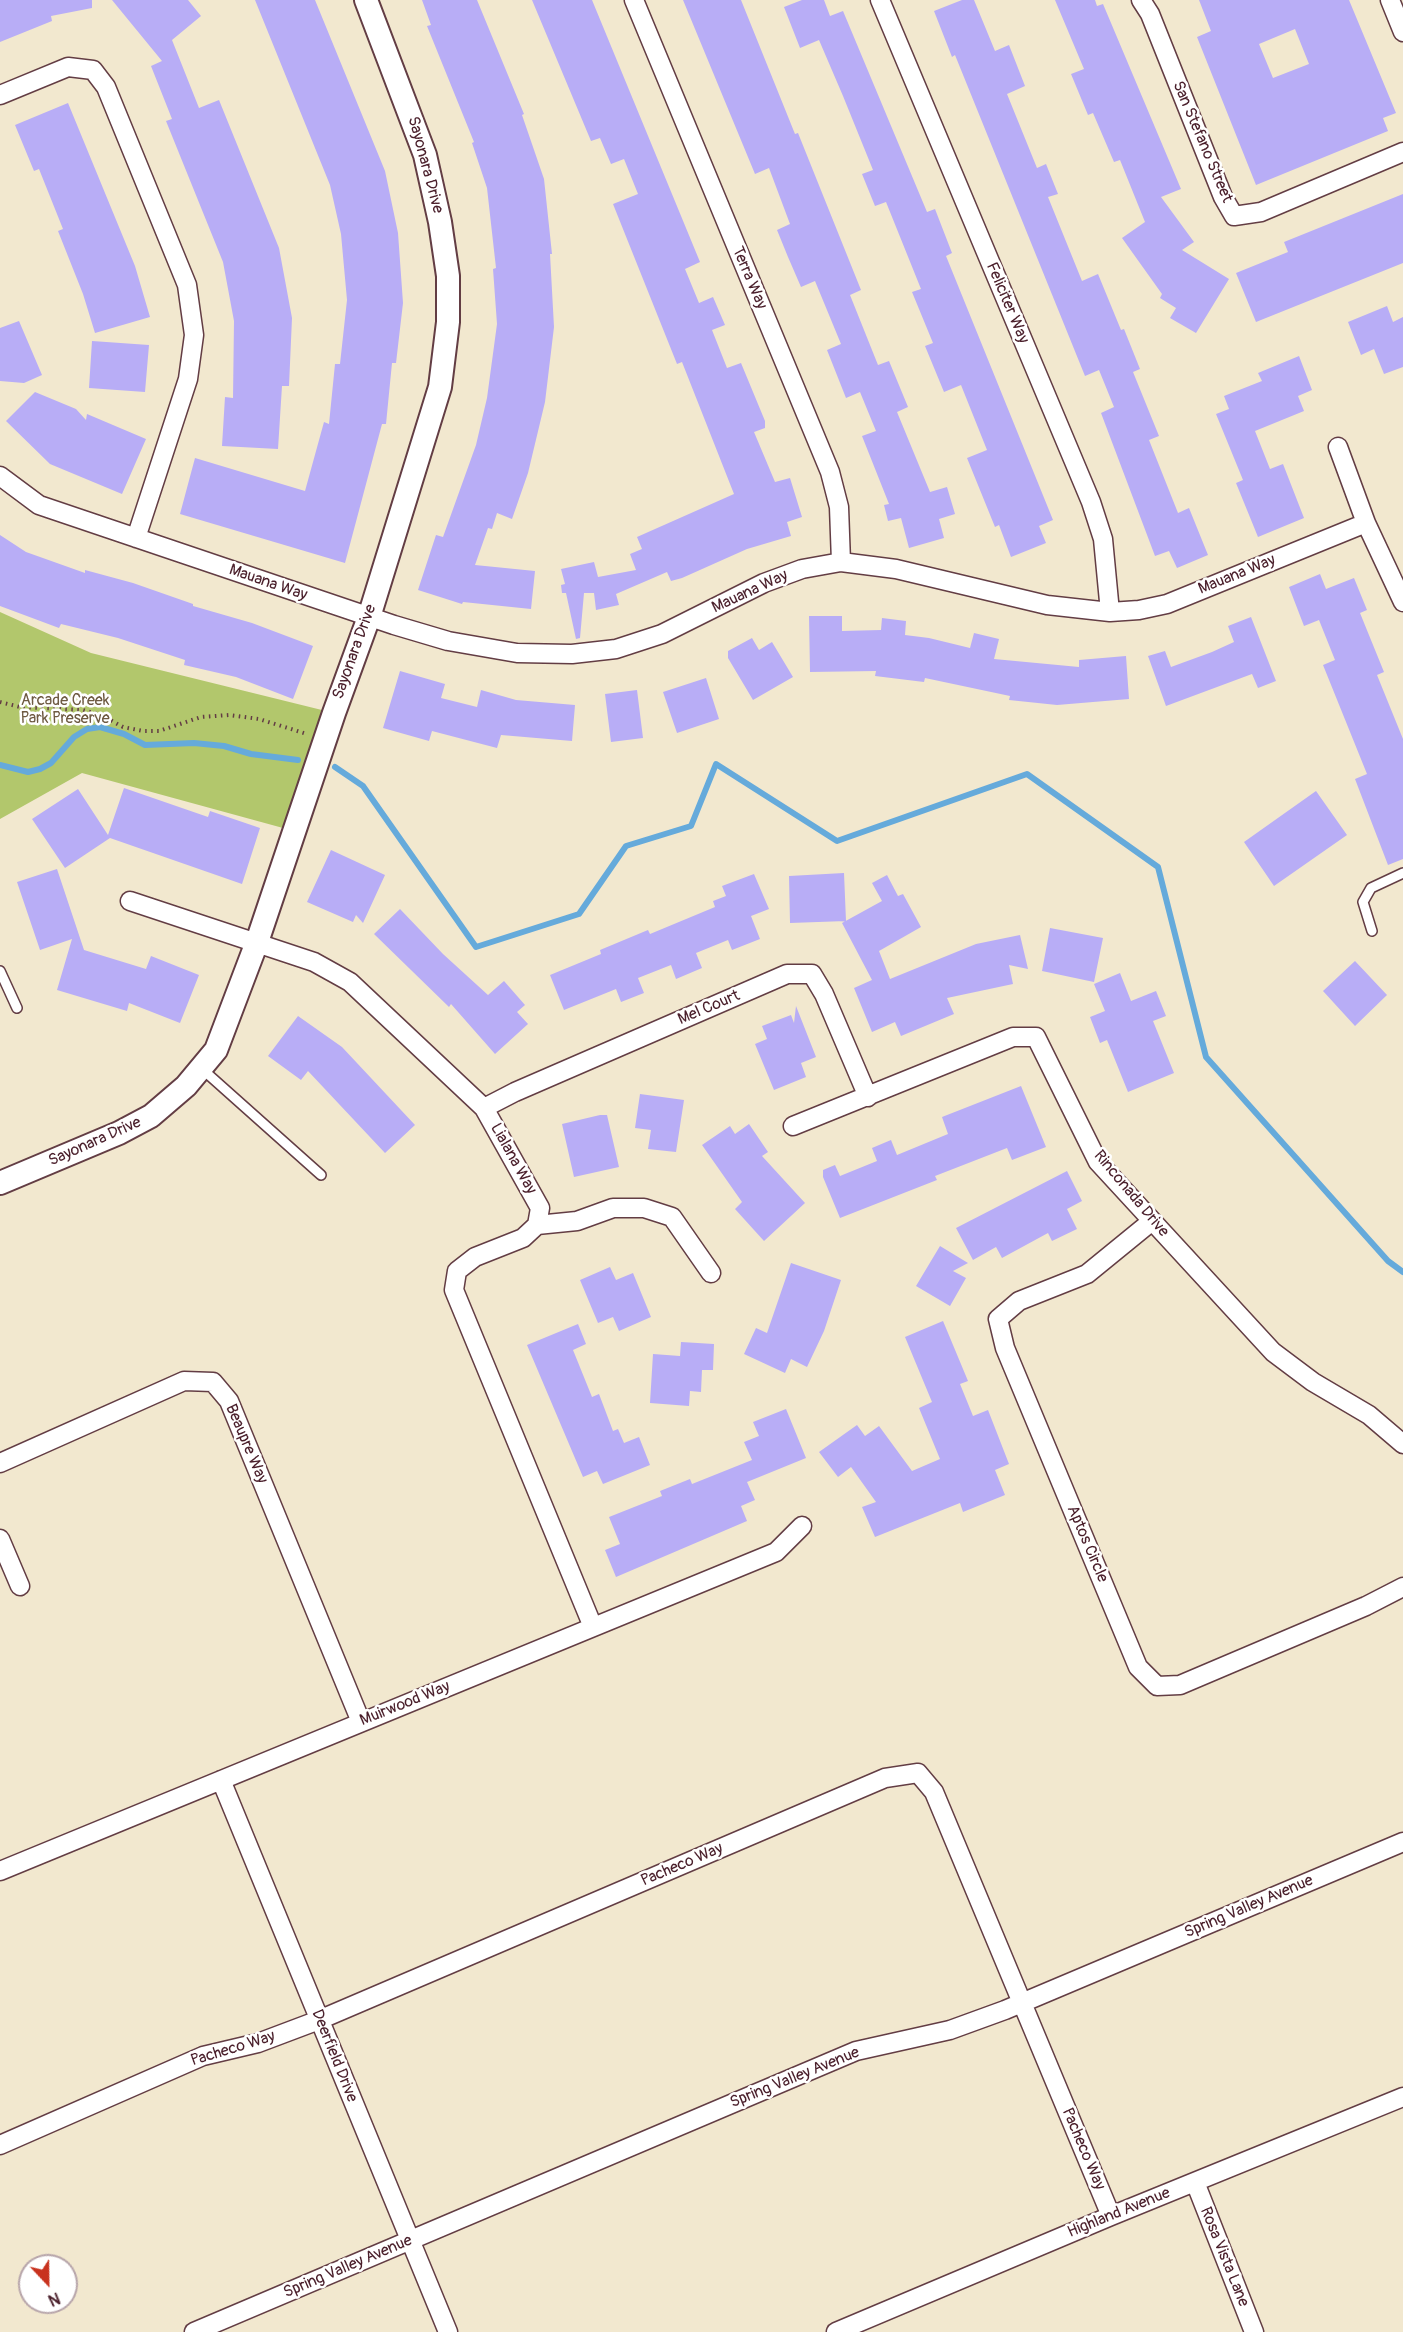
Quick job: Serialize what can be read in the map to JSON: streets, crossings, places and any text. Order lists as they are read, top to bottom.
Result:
{
  "streets": {
    "street": [
      "San Stefano Street",
      "Sayonara Drive",
      "Terra Way",
      "Feliciter Way",
      "Mauana Way",
      "Mel Court",
      "Lialana Way",
      "Rinconada Drive",
      "Beaupre Way",
      "Aptos Circle",
      "Muirwood Way",
      "Pacheco Way",
      "Spring Valley Avenue",
      "Deerfield Drive",
      "Highland Avenue",
      "Rosa Vista Lane"
    ]
  },
  "crossings": [
    ["Sayonara Drive", "Mauana Way"],
    ["Sayonara Drive", "Lialana Way"],
    ["Terra Way", "Mauana Way"],
    ["Feliciter Way", "Mauana Way"],
    ["Mel Court", "Lialana Way"],
    ["Mel Court", "Rinconada Drive"],
    ["Rinconada Drive", "Aptos Circle"],
    ["Beaupre Way", "Muirwood Way"],
    ["Muirwood Way", "Deerfield Drive"],
    ["Pacheco Way", "Spring Valley Avenue"],
    ["Pacheco Way", "Deerfield Drive"],
    ["Pacheco Way", "Highland Avenue"],
    ["Spring Valley Avenue", "Deerfield Drive"],
    ["Highland Avenue", "Rosa Vista Lane"]
  ],
  "parks": ["Arcade Creek Park Preserve"],
  "north": "bottom"
}
